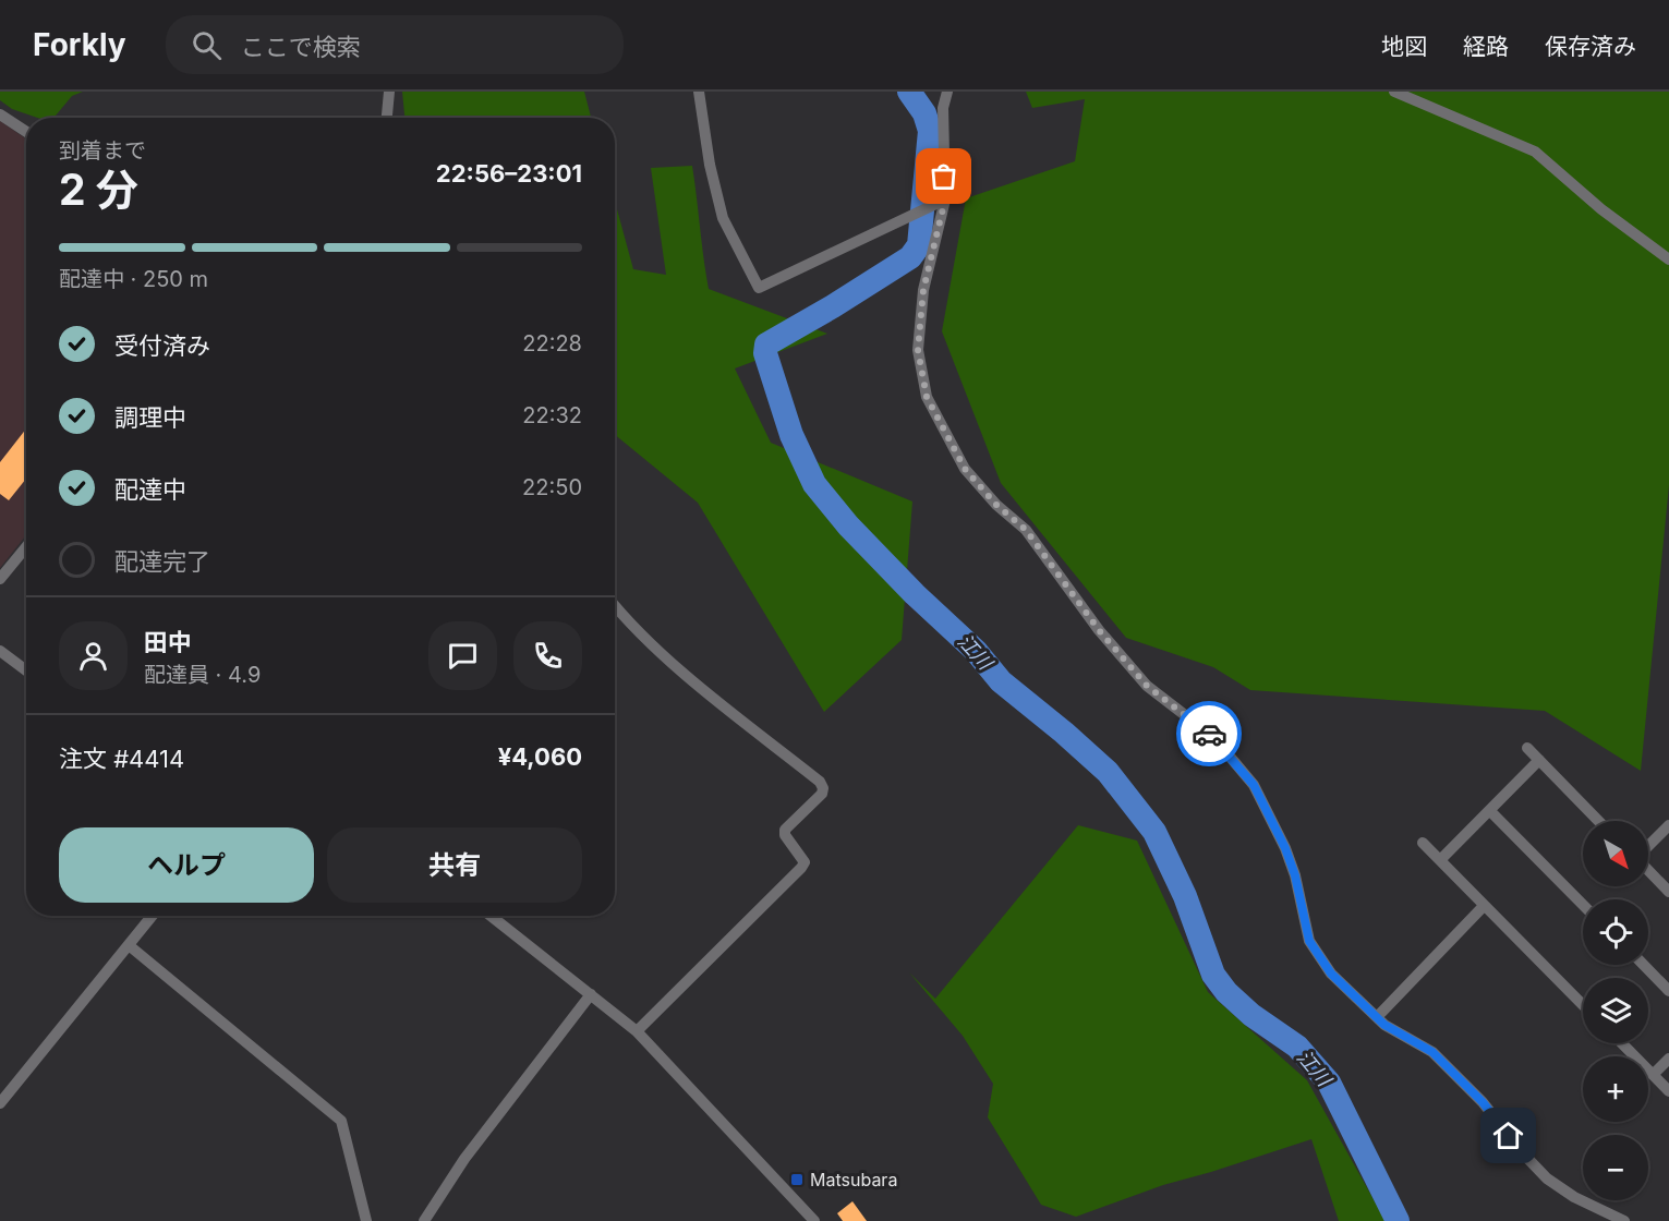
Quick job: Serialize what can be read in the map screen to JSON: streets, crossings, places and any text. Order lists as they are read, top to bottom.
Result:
{
  "water": ["江川"],
  "places": {
    "transit": ["Matsubara"]
  },
  "north": "bottom right",
  "page": {
    "header": "Forkly",
    "search": "ここで検索",
    "nav": ["地図", "経路", "保存済み"],
    "heading": ["2 分", "到着まで", "22:56–23:01"],
    "panel": [
      "田中",
      "配達員 · 4.9",
      "注文 #4414",
      "¥4,060"
    ],
    "bar": "配達中 · 250 m",
    "list": [
      ["受付済み", "22:28"],
      ["調理中", "22:32"],
      ["配達中", "22:50"],
      "配達完了"
    ],
    "buttons": ["ヘルプ", "共有"],
    "map_buttons": ["+", "−"]
  }
}
